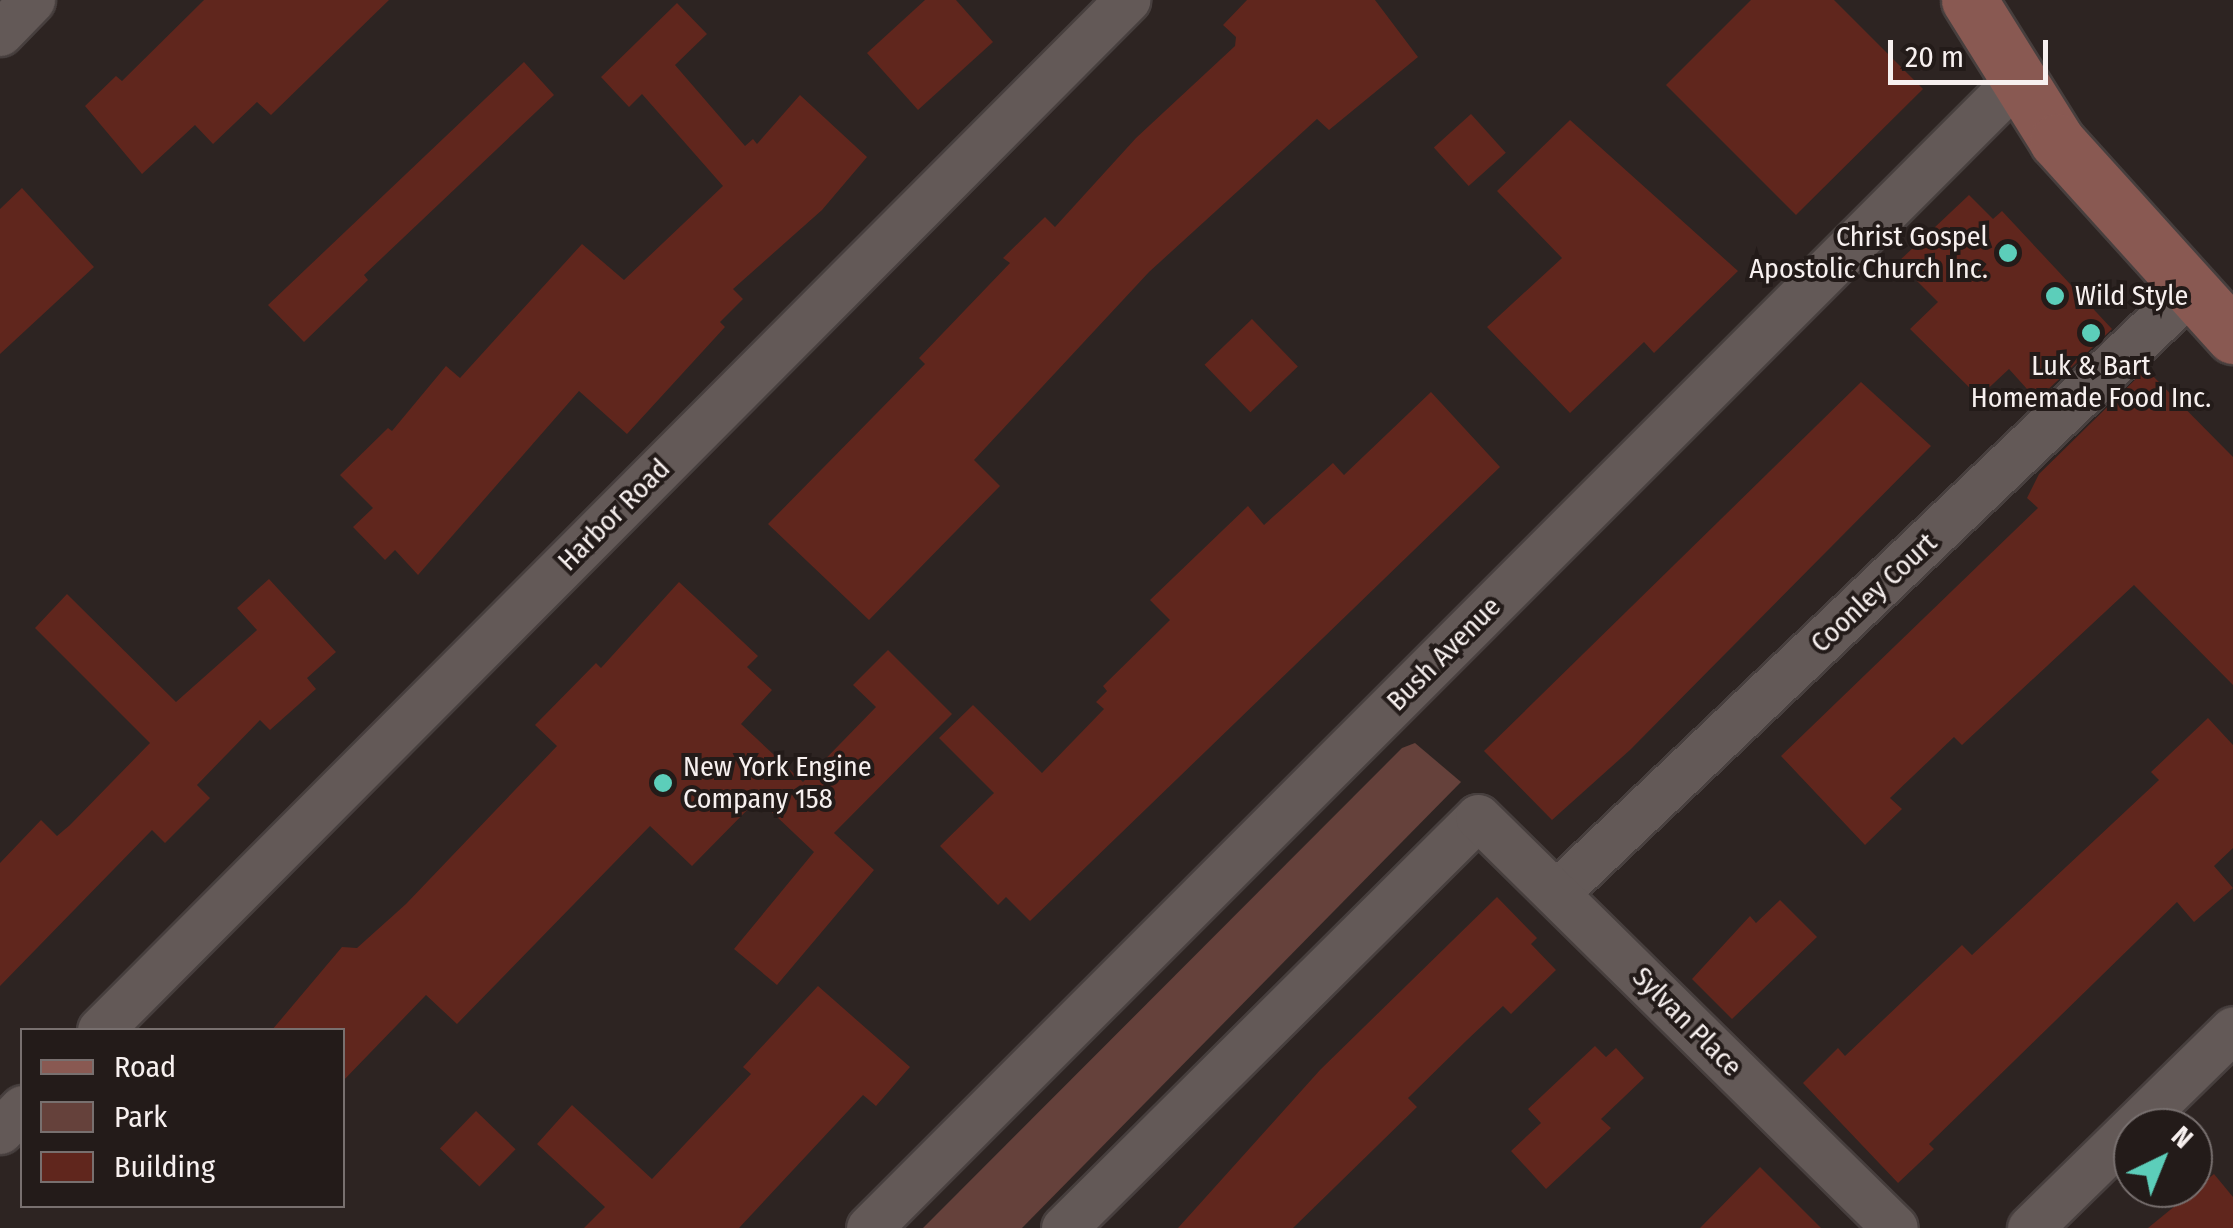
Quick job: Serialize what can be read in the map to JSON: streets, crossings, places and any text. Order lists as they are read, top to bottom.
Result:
{
  "streets": {
    "street": [
      "Harbor Road",
      "Coonley Court",
      "Bush Avenue",
      "Sylvan Place"
    ]
  },
  "crossings": [
    ["Coonley Court", "Sylvan Place"]
  ],
  "places": [
    "Christ Gospel Apostolic Church Inc.",
    "Wild Style",
    "Luk & Bart Homemade Food Inc.",
    "New York Engine Company 158"
  ],
  "legend": ["Road", "Park", "Building"],
  "scale_bar": "20 m",
  "north": "top right"
}
